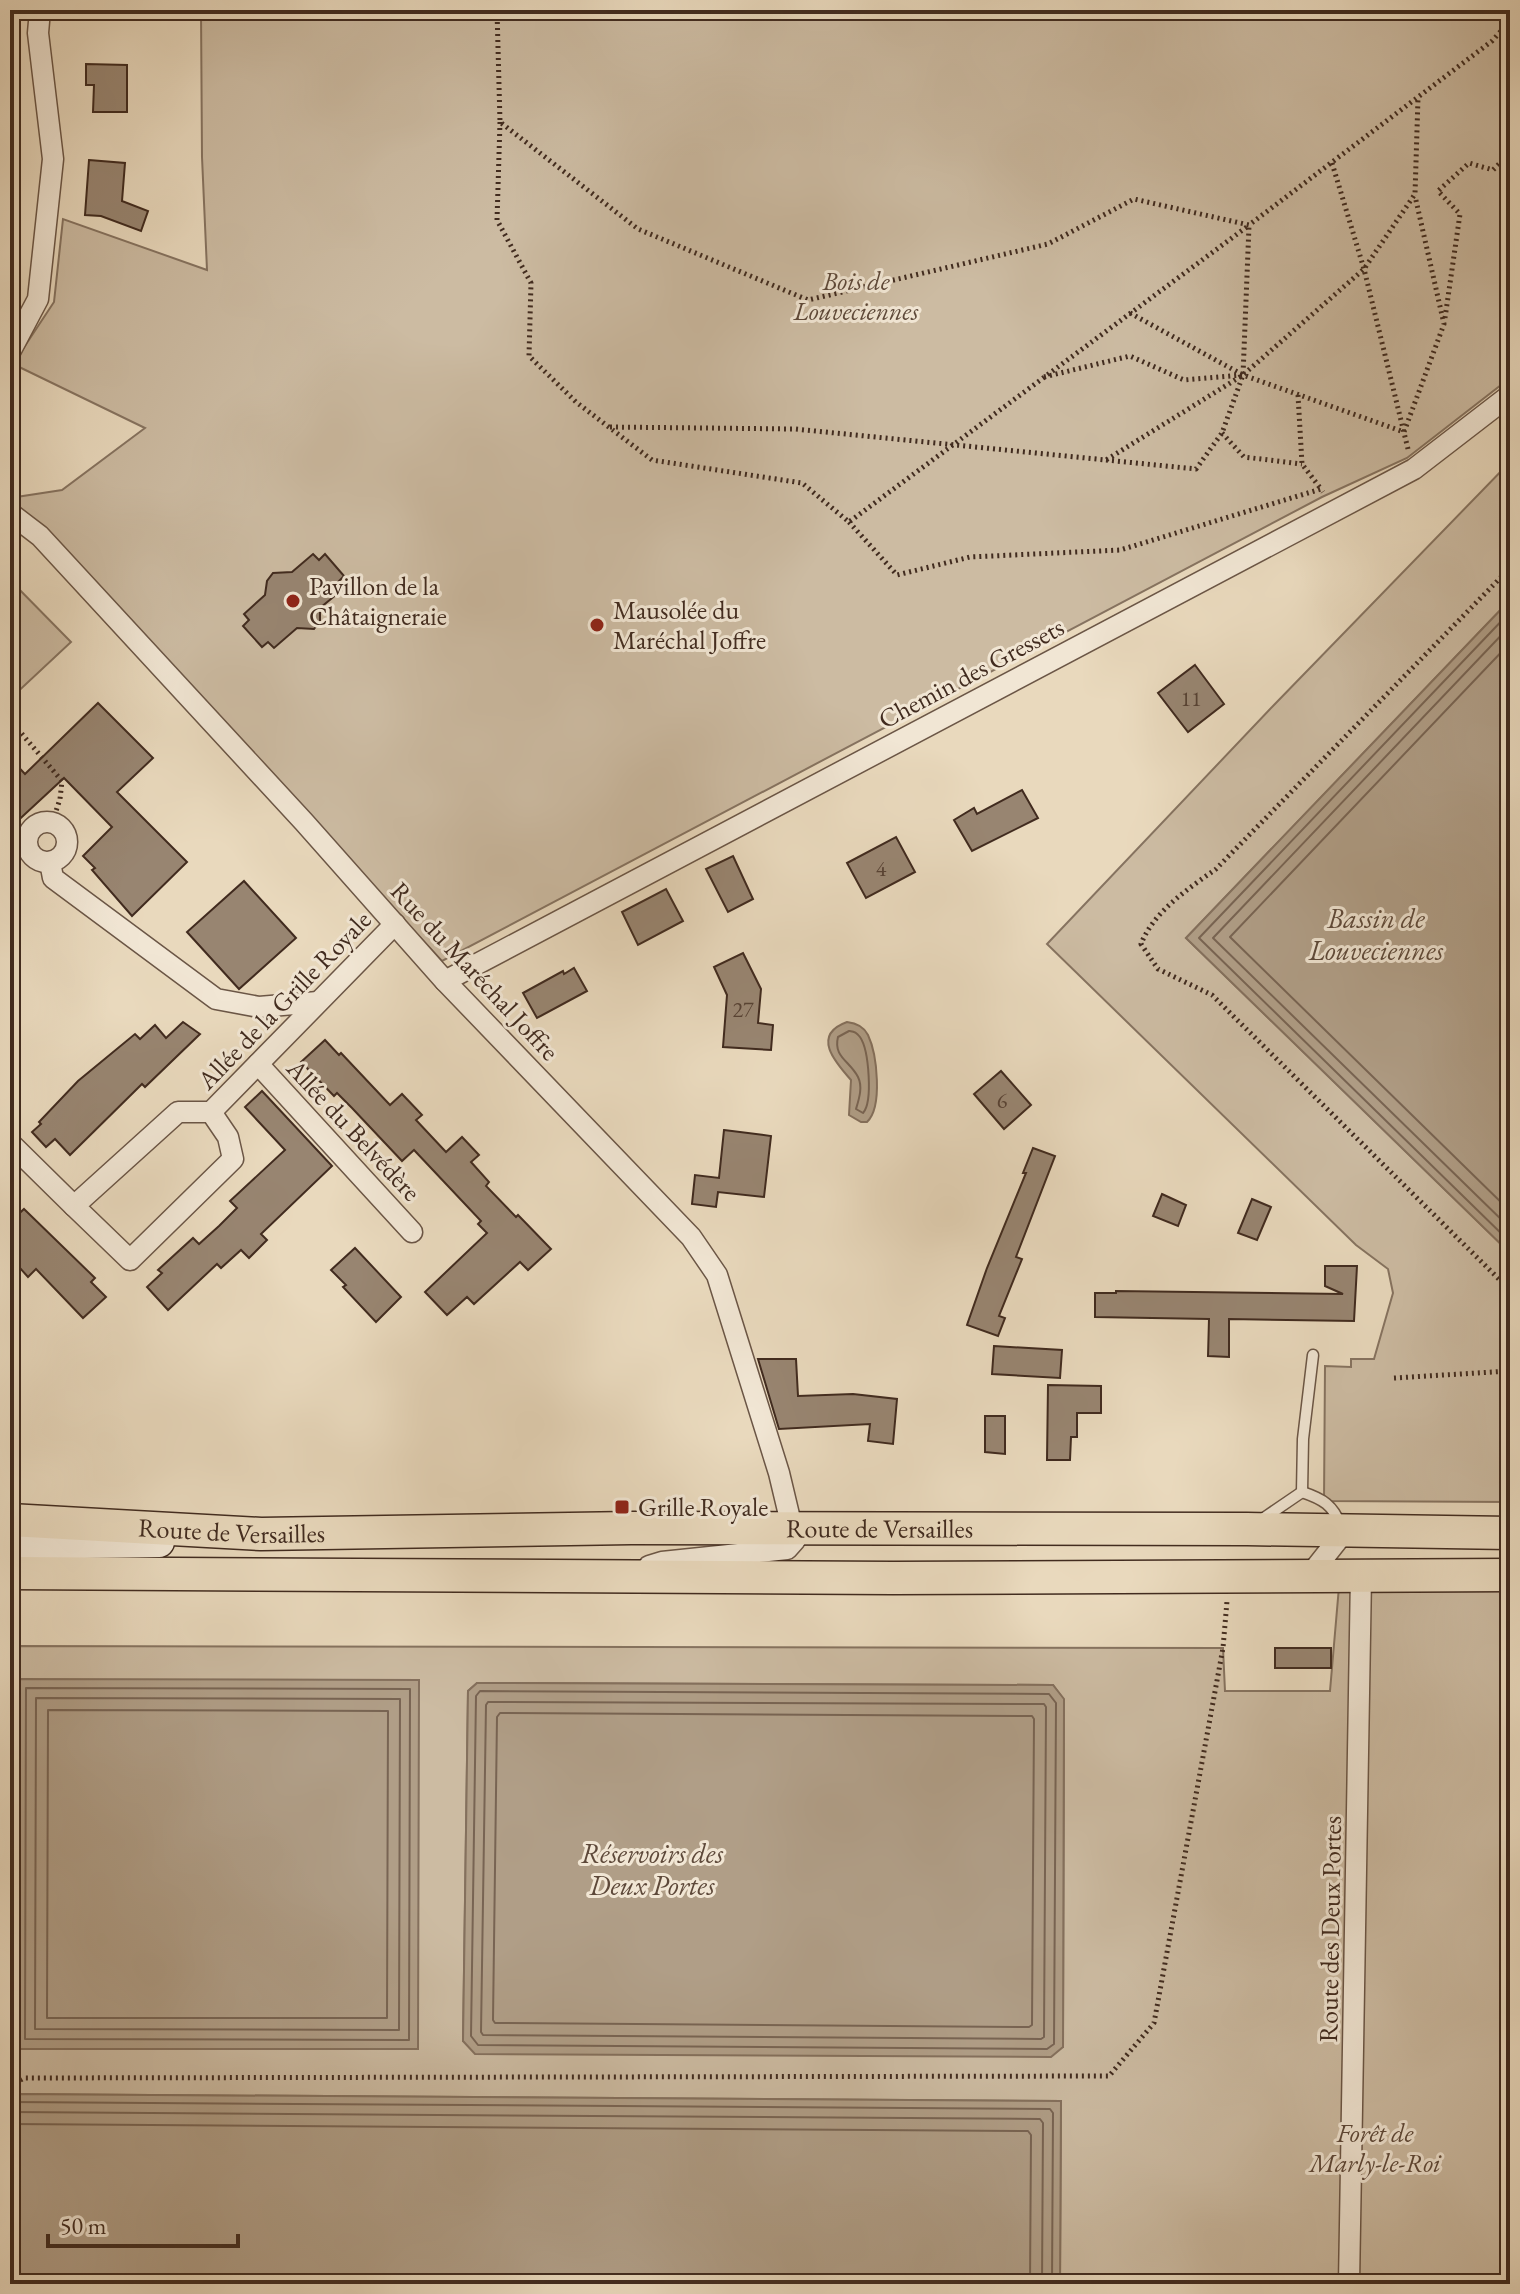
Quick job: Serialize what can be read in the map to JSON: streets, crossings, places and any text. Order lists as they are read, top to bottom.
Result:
{
  "streets": {
    "main road": ["Route de Versailles"],
    "street": [
      "Chemin des Gressets",
      "Rue du Maréchal Joffre",
      "Allée de la Grille Royale",
      "Allée du Belvédère",
      "Route des Deux Portes"
    ]
  },
  "crossings": [
    ["Chemin des Gressets", "Rue du Maréchal Joffre"],
    ["Rue du Maréchal Joffre", "Allée de la Grille Royale"],
    ["Rue du Maréchal Joffre", "Route de Versailles"],
    ["Allée de la Grille Royale", "Allée du Belvédère"],
    ["Route de Versailles", "Route des Deux Portes"]
  ],
  "water": ["Bassin de Louveciennes", "Réservoirs des Deux Portes"],
  "parks": ["Bois de Louveciennes", "Forêt de Marly-le-Roi"],
  "places": {
    "other": ["Pavillon de la Châtaigneraie", "Mausolée du Maréchal Joffre"],
    "transit": ["Grille Royale"]
  },
  "house_numbers": [
    "11",
    "4",
    "27",
    "6"
  ],
  "scale_bar": "50 m"
}
